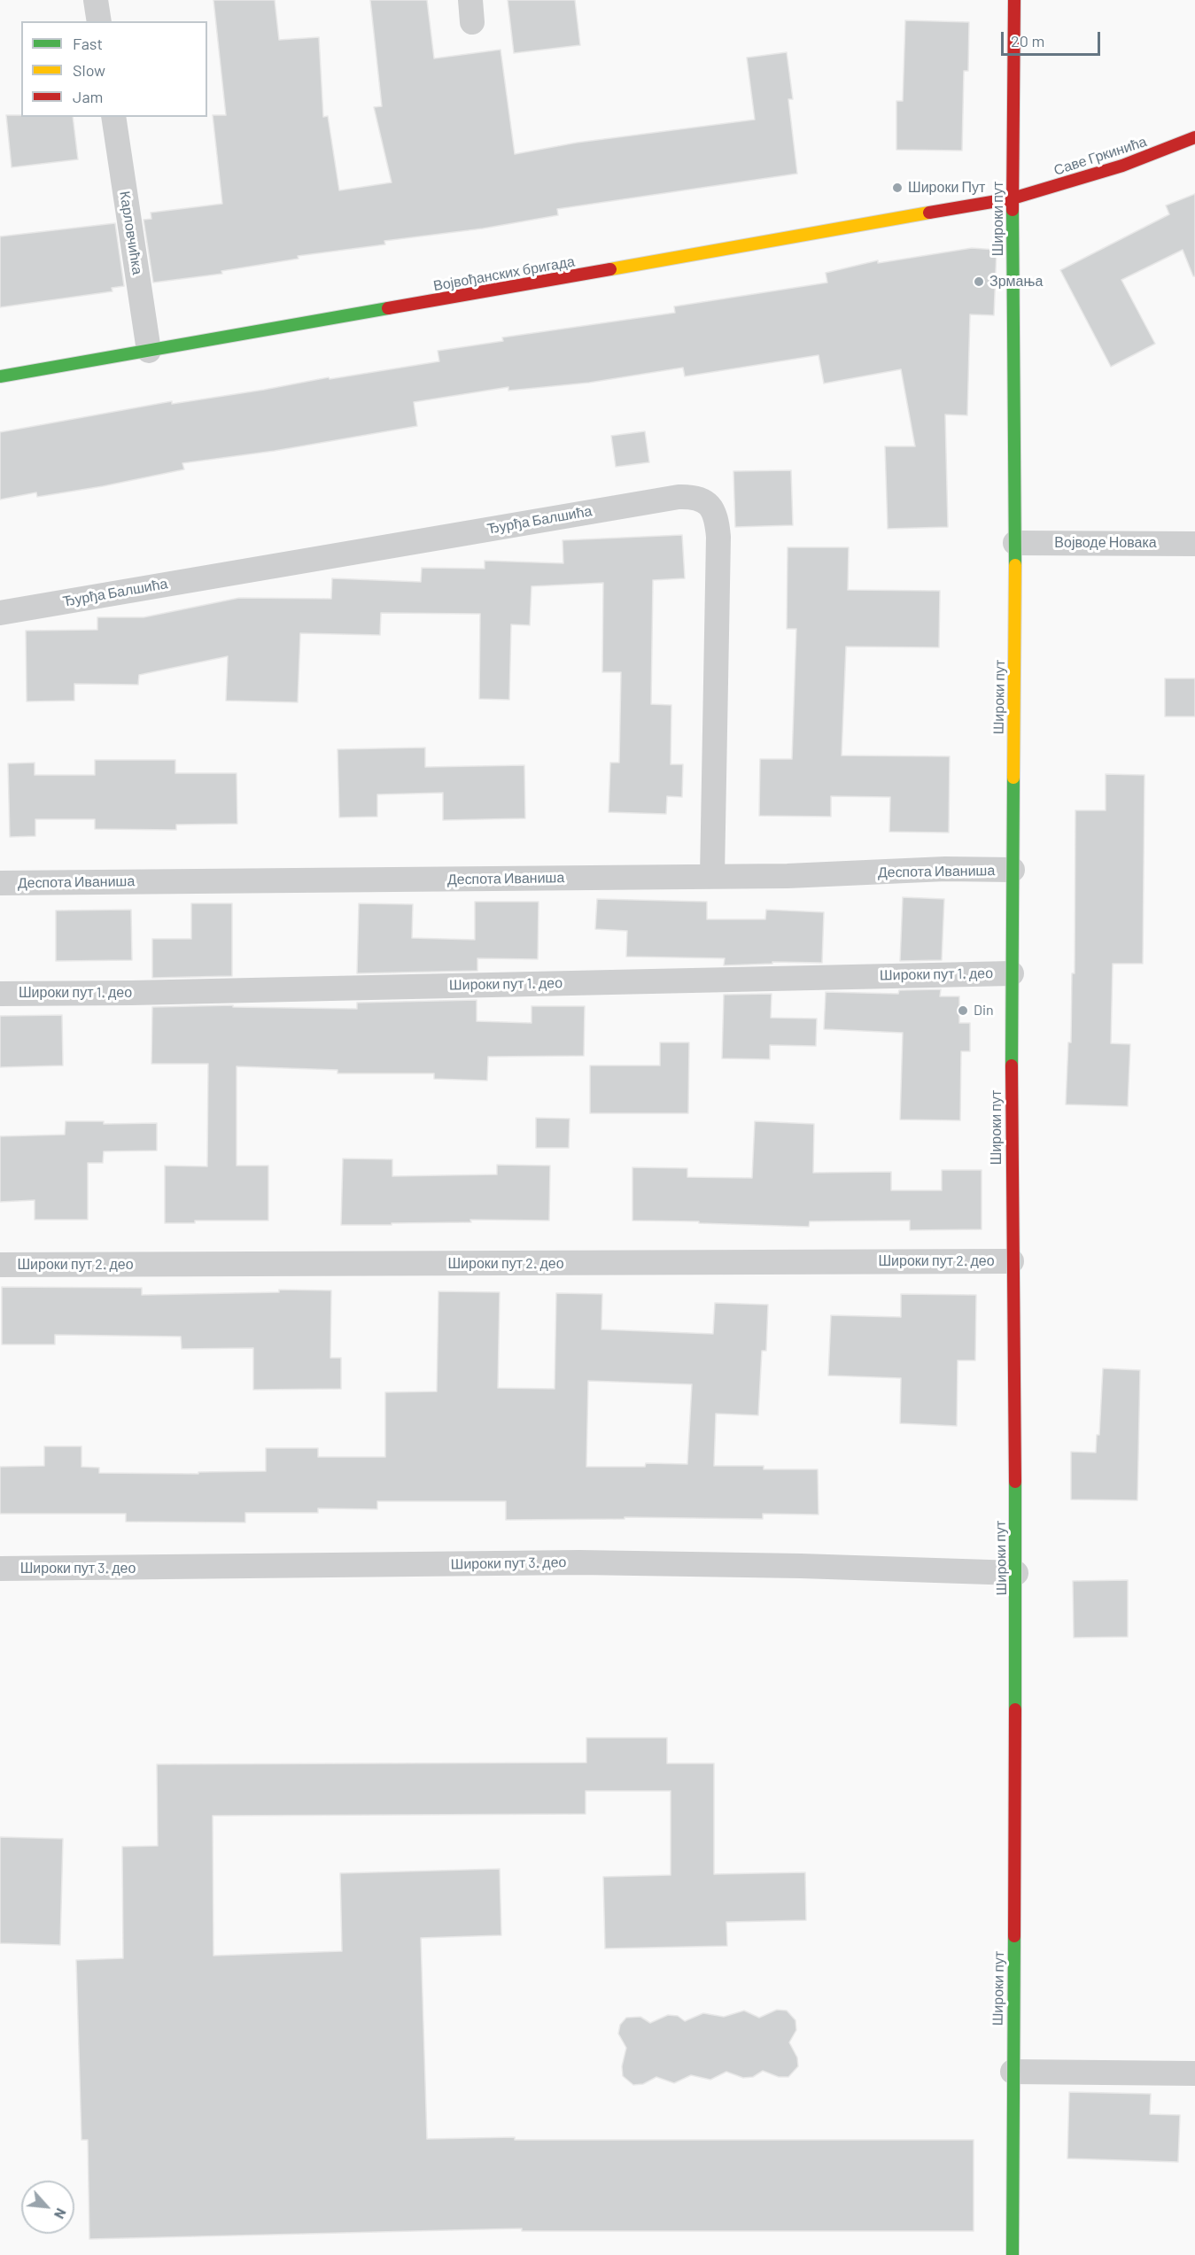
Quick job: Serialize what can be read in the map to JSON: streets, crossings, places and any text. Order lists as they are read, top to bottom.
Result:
{
  "streets": {
    "street": [
      "Саве Гркинића",
      "Широки пут",
      "Карловчићка",
      "Војвођанских бригада",
      "Ђурђа Балшића",
      "Војводе Новака",
      "Деспота Иваниша",
      "Широки пут 1. део",
      "Широки пут 2. део",
      "Широки пут 3. део"
    ]
  },
  "crossings": [
    ["Саве Гркинића", "Широки пут"],
    ["Саве Гркинића", "Војвођанских бригада"],
    ["Широки пут", "Војвођанских бригада"],
    ["Широки пут", "Војводе Новака"],
    ["Широки пут", "Деспота Иваниша"],
    ["Широки пут", "Широки пут 1. део"],
    ["Широки пут", "Широки пут 2. део"],
    ["Широки пут", "Широки пут 3. део"],
    ["Карловчићка", "Војвођанских бригада"],
    ["Ђурђа Балшића", "Деспота Иваниша"]
  ],
  "places": ["Широки Пут", "Зрмања", "Din"],
  "legend": ["Fast", "Slow", "Jam"],
  "scale_bar": "20 m",
  "north": "bottom right"
}
